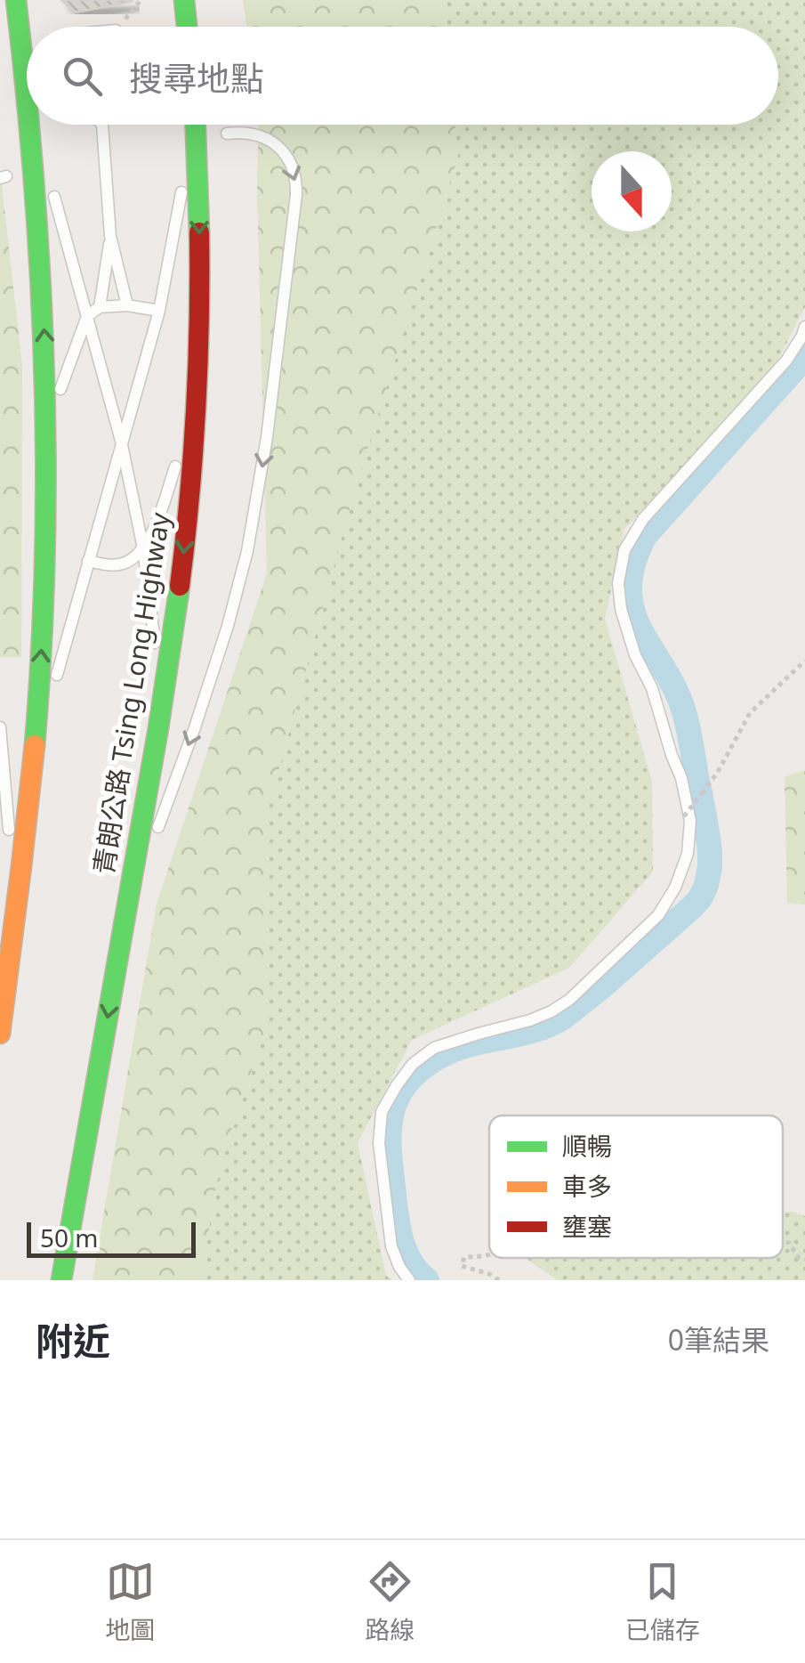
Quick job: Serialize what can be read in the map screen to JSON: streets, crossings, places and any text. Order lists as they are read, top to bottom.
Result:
{
  "streets": {
    "highway": ["青朗公路 Tsing Long Highway"]
  },
  "legend": ["順暢", "車多", "壅塞"],
  "scale_bar": "50 m",
  "north": "bottom",
  "page": {
    "search": "搜尋地點",
    "scale": "50 m",
    "heading": ["附近", "0筆結果"],
    "nav": ["地圖", "路線", "已儲存"]
  }
}
